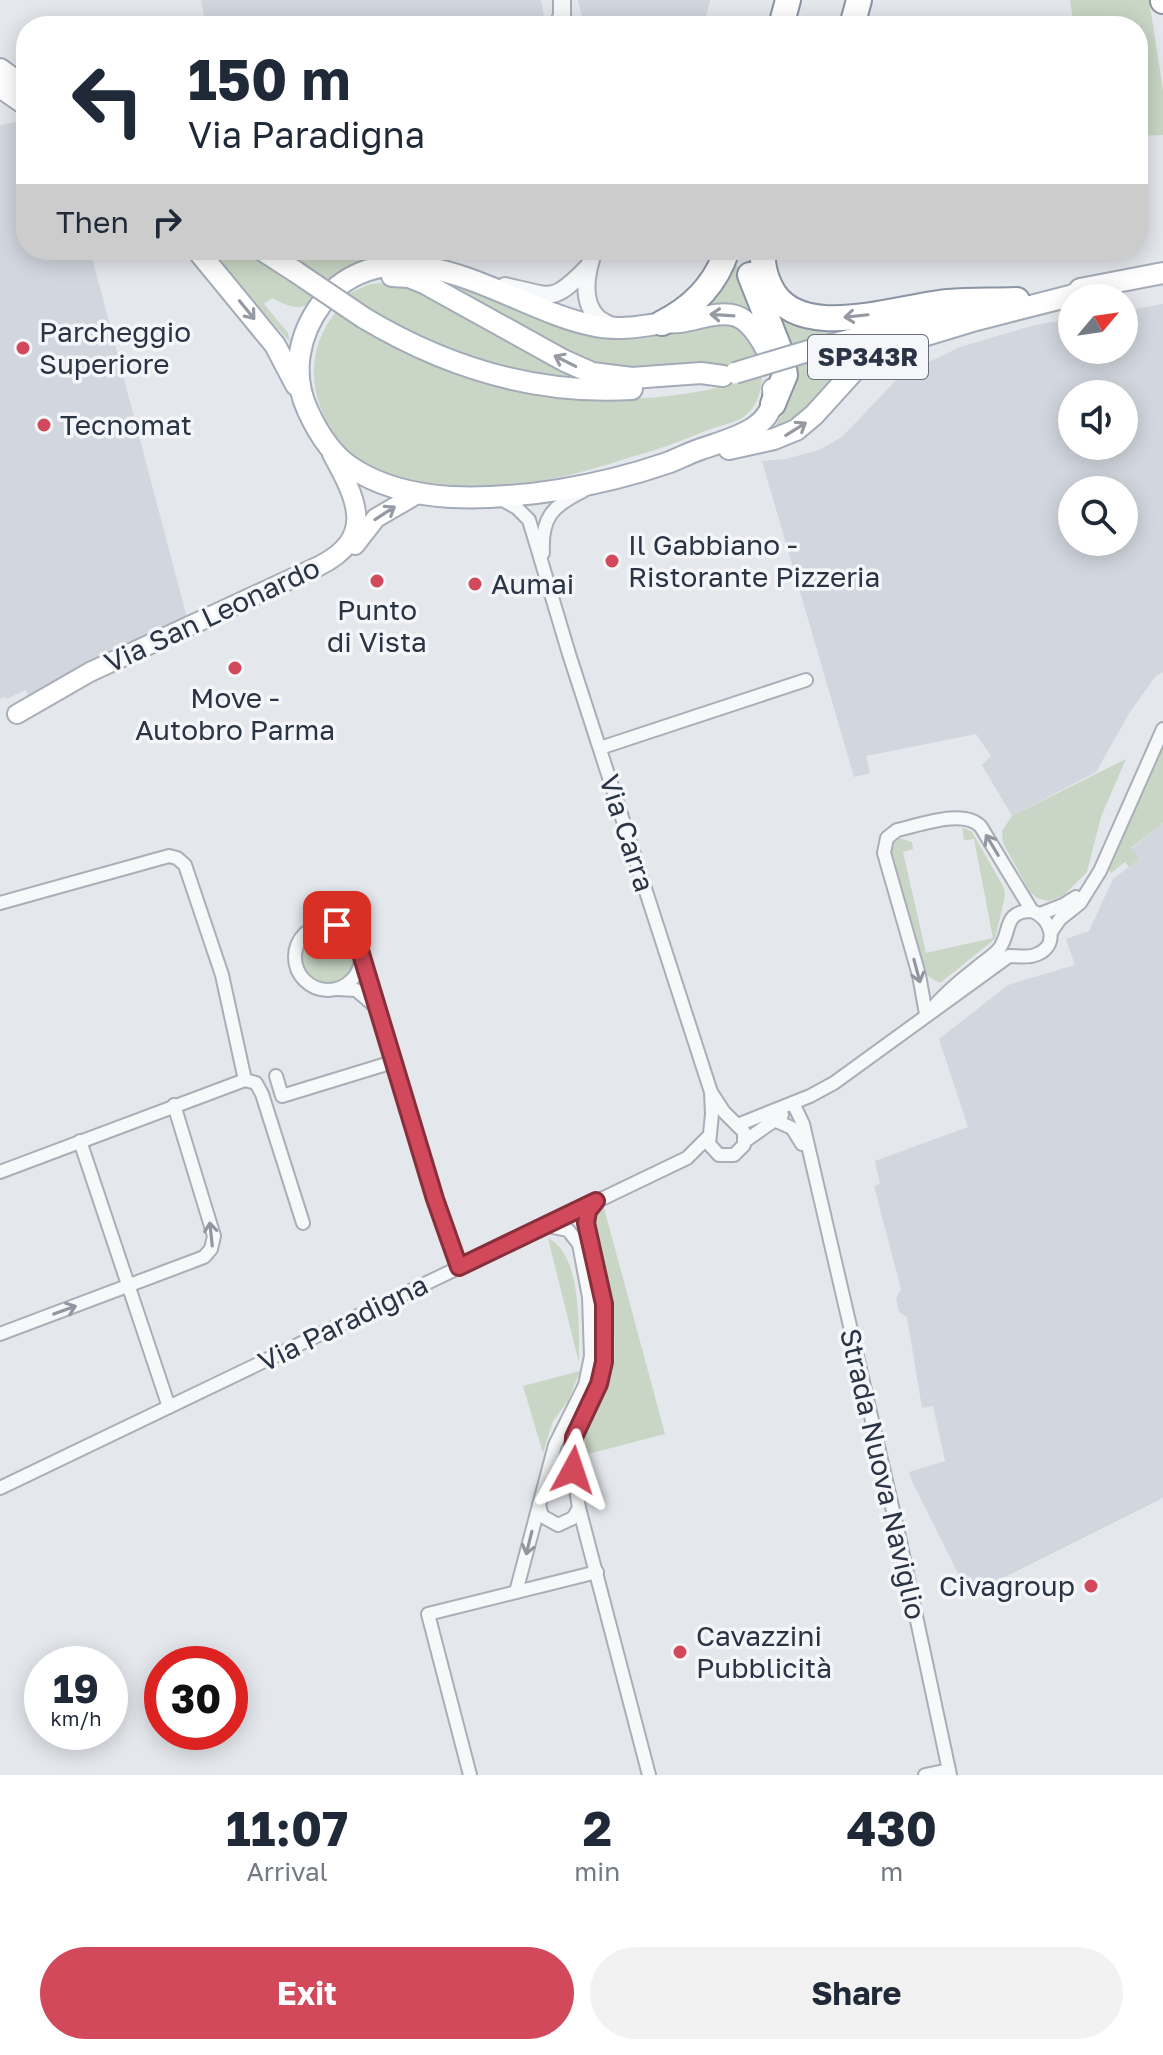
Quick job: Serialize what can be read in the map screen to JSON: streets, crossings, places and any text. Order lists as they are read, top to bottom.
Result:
{
  "streets": {
    "main road": ["SP343R", "Via San Leonardo"],
    "street": ["Via Carra", "Via Paradigna", "Strada Nuova Naviglio"]
  },
  "crossings": [
    ["SP343R", "Via San Leonardo"],
    ["SP343R", "Via Carra"]
  ],
  "one_way": ["Via San Leonardo"],
  "places": [
    "Parcheggio Superiore",
    "Tecnomat",
    "Il Gabbiano - Ristorante Pizzeria",
    "Punto di Vista",
    "Aumai",
    "Move - Autobro Parma",
    "Civagroup",
    "Cavazzini Pubblicità"
  ],
  "north": "top right",
  "page": {
    "turn": ["150 m", "Via Paradigna"],
    "then": "Then",
    "speed": "19 km/h",
    "limit": "30",
    "eta": [
      "11:07",
      "Arrival",
      "2",
      "min",
      "430",
      "m"
    ],
    "buttons": ["Exit", "Share"]
  }
}
